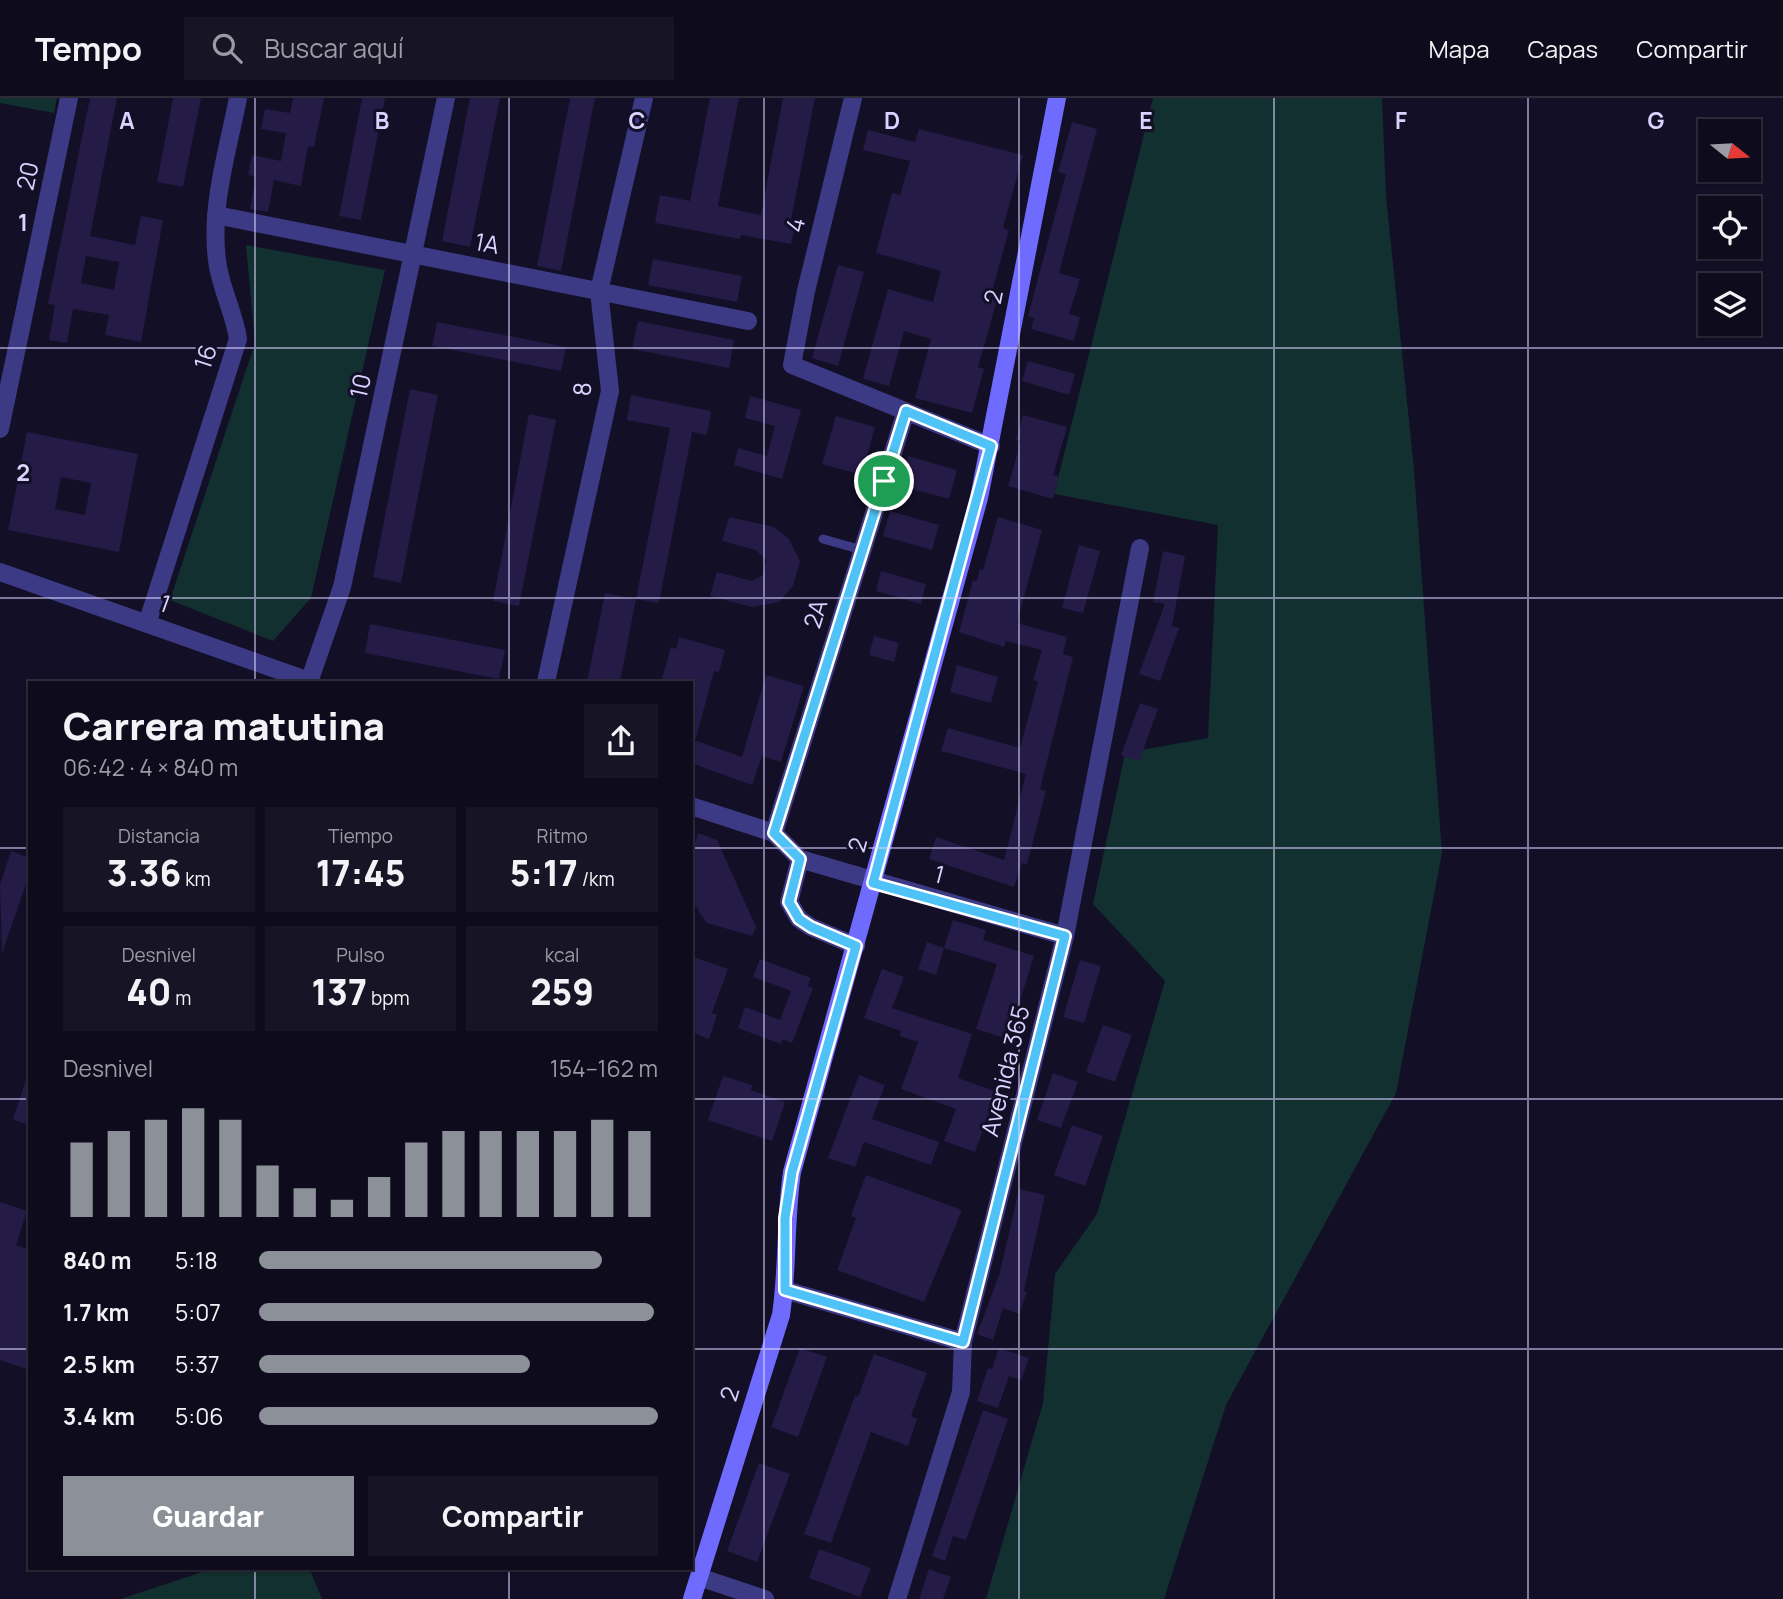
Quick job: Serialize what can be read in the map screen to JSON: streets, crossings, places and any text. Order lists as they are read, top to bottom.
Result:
{
  "streets": {
    "street": [
      "20",
      "4",
      "1A",
      "2",
      "16",
      "10",
      "8",
      "1",
      "2A",
      "Avenida 365"
    ]
  },
  "crossings": [
    ["4", "2A"],
    ["1A", "16"],
    ["1A", "10"],
    ["1A", "8"],
    ["2", "1"],
    ["16", "1"],
    ["1", "2A"],
    ["1", "Avenida 365"]
  ],
  "north": "right",
  "page": {
    "header": "Tempo",
    "search": "Buscar aquí",
    "nav": ["Mapa", "Capas", "Compartir"],
    "heading": ["Carrera matutina", "06:42 · 4 × 840 m"],
    "stats": [
      ["Distancia", "3.36 km"],
      ["Tiempo", "17:45"],
      ["Ritmo", "5:17 /km"],
      ["Desnivel", "40 m"],
      ["Pulso", "137 bpm"],
      ["kcal", "259"]
    ],
    "chart": ["Desnivel", "154–162 m"],
    "list": [
      {
        "name": "840 m",
        "note": "5:18"
      },
      {
        "name": "1.7 km",
        "note": "5:07"
      },
      {
        "name": "2.5 km",
        "note": "5:37"
      },
      {
        "name": "3.4 km",
        "note": "5:06"
      }
    ],
    "buttons": ["Guardar", "Compartir"]
  },
  "grid": {
    "columns": [
      "A",
      "B",
      "C",
      "D",
      "E",
      "F",
      "G"
    ],
    "rows": ["1", "2"]
  }
}
